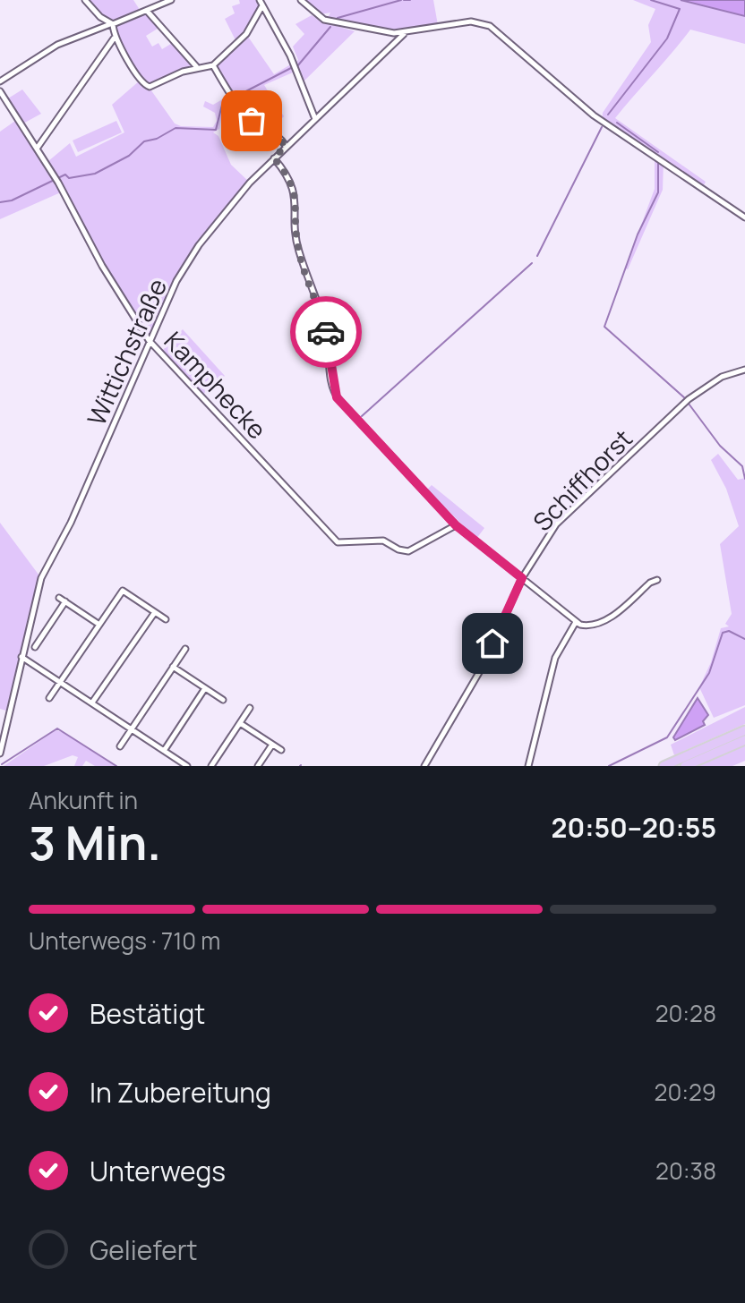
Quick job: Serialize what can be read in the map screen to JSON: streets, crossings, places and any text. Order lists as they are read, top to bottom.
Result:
{
  "streets": {
    "street": ["Wittichstraße", "Kamphecke", "Schiffhorst"]
  },
  "crossings": [
    ["Wittichstraße", "Kamphecke"]
  ],
  "page": {
    "heading": ["3 Min.", "Ankunft in", "20:50–20:55"],
    "bar": "Unterwegs · 710 m",
    "list": [
      ["Bestätigt", "20:28"],
      ["In Zubereitung", "20:29"],
      ["Unterwegs", "20:38"],
      "Geliefert"
    ]
  }
}
